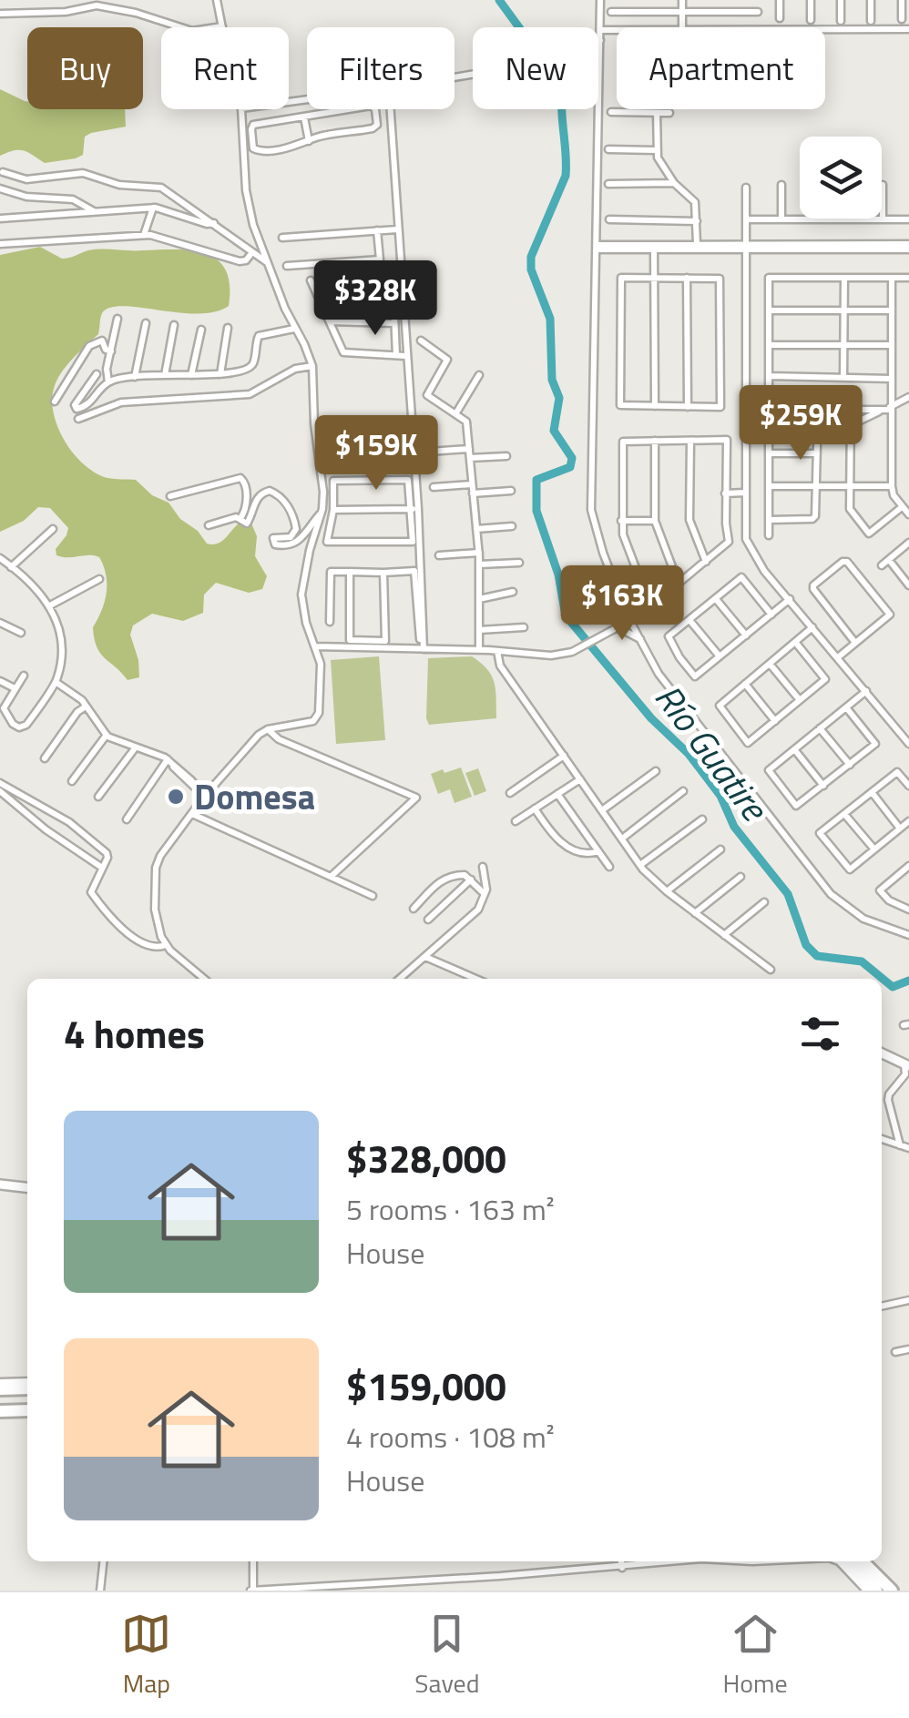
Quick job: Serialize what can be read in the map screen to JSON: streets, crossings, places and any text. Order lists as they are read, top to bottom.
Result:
{
  "water": ["Río Guatire"],
  "places": ["Domesa"],
  "page": {
    "chip": [
      "Buy",
      "Rent",
      "Filters",
      "New",
      "Apartment"
    ],
    "price": [
      "$328K",
      "$259K",
      "$159K",
      "$163K"
    ],
    "heading": "4 homes",
    "list": [
      {
        "name": "$328,000",
        "note": "5 rooms · 163 m² · House"
      },
      {
        "name": "$159,000",
        "note": "4 rooms · 108 m² · House"
      }
    ],
    "tabs": ["Map", "Saved", "Home"]
  }
}
